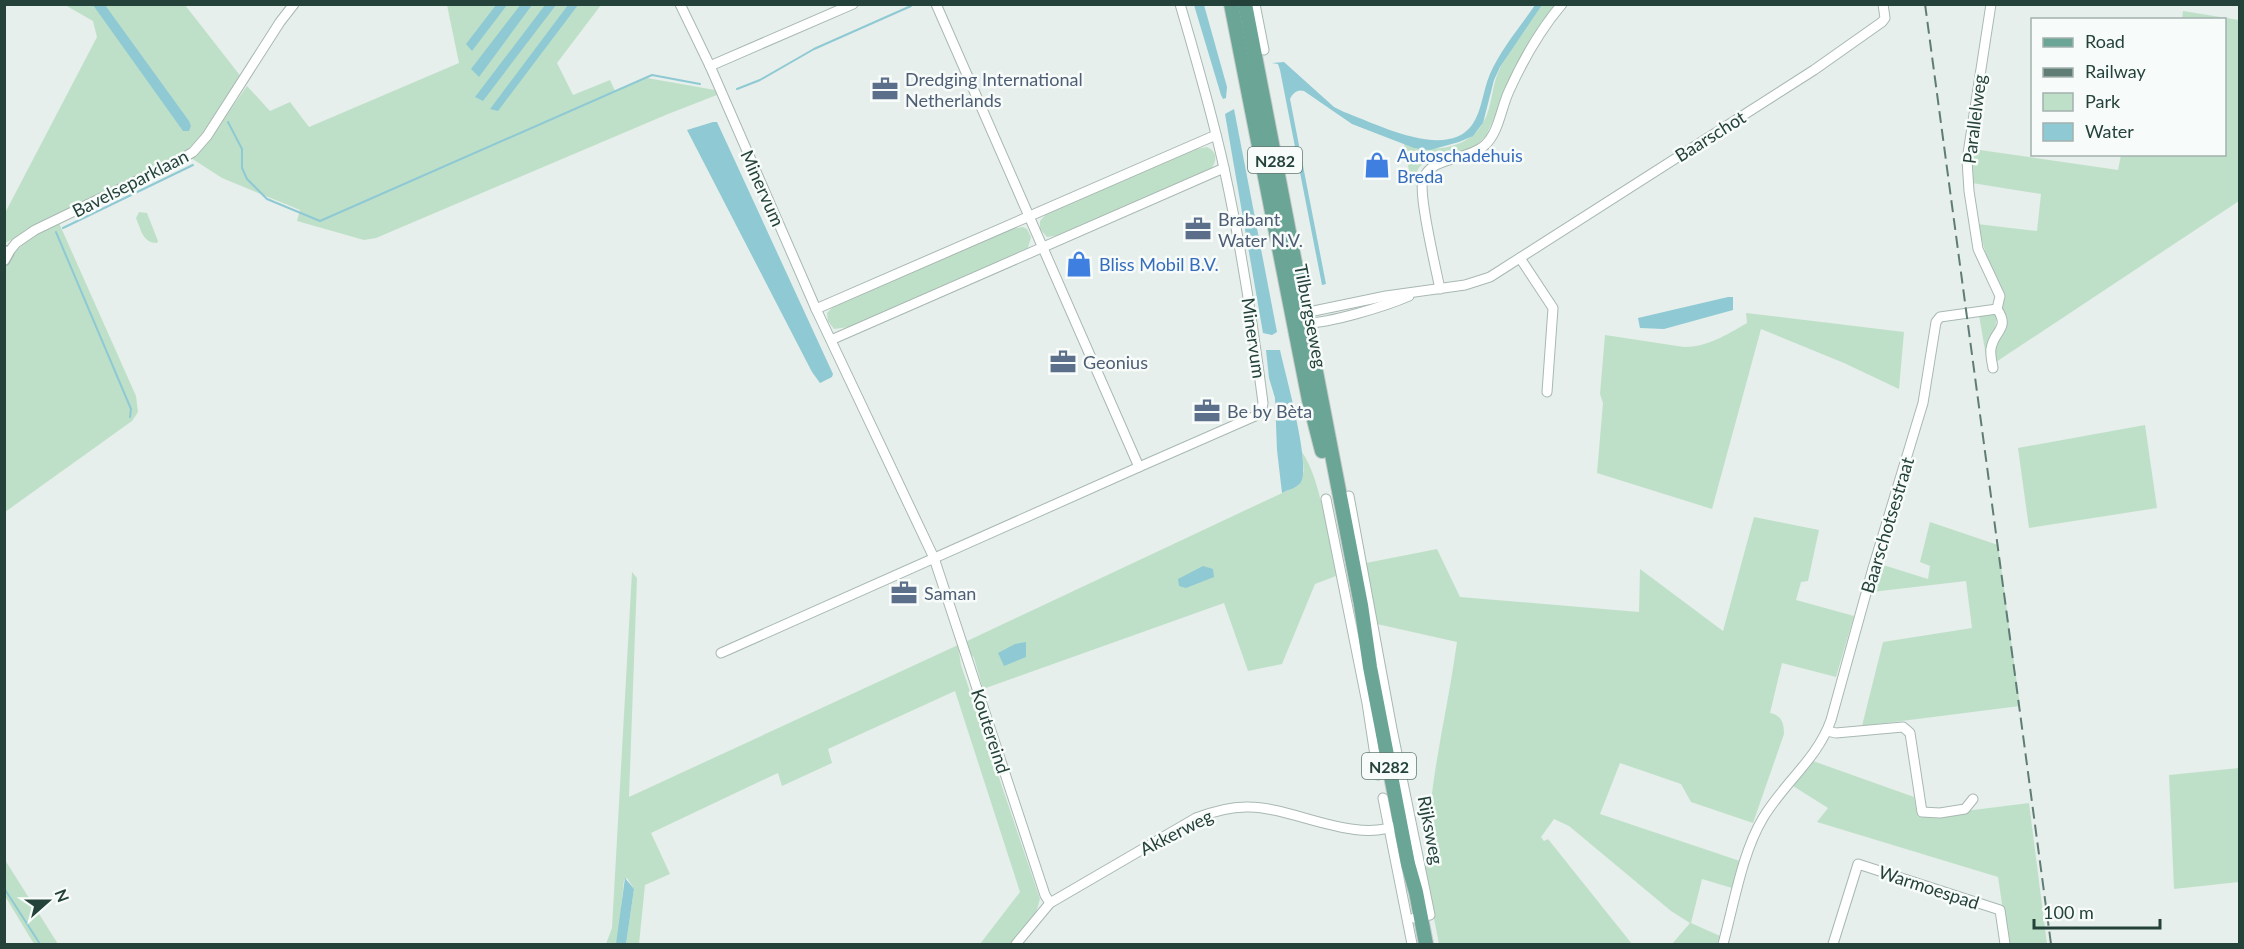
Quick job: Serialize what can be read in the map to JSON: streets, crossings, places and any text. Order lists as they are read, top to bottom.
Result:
{
  "streets": {
    "main road": ["N282", "Tilburgseweg", "Rijksweg"],
    "street": [
      "Parallelweg",
      "Baarschot",
      "Bavelseparklaan",
      "Minervum",
      "Baarschotsestraat",
      "Koutereind",
      "Akkerweg",
      "Warmoespad"
    ]
  },
  "crossings": [
    ["Parallelweg", "Baarschotsestraat"],
    ["Baarschot", "Tilburgseweg"],
    ["Minervum", "Koutereind"],
    ["Tilburgseweg", "Rijksweg"],
    ["Koutereind", "Akkerweg"],
    ["Rijksweg", "Akkerweg"]
  ],
  "places": {
    "office": [
      "Dredging International Netherlands",
      "Brabant Water N.V.",
      "Geonius",
      "Be by Bèta",
      "Saman"
    ],
    "shop": ["Autoschadehuis Breda", "Bliss Mobil B.V."]
  },
  "legend": [
    "Road",
    "Railway",
    "Park",
    "Water"
  ],
  "scale_bar": "100 m",
  "north": "right"
}
